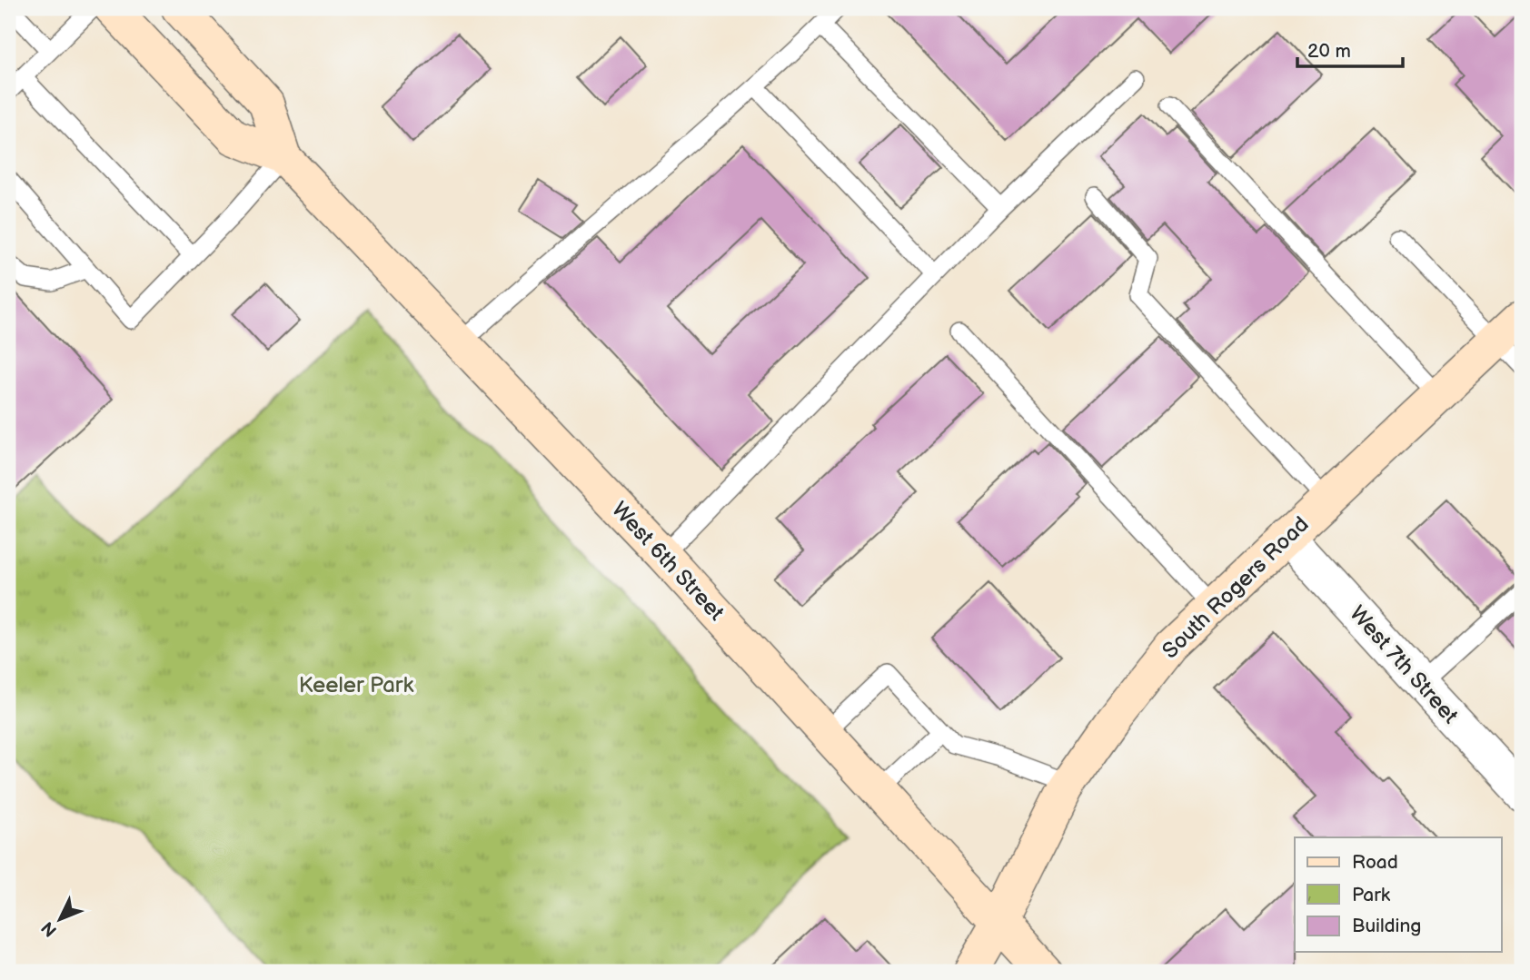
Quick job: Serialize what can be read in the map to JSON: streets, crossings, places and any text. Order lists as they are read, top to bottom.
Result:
{
  "streets": {
    "street": ["West 6th Street", "South Rogers Road", "West 7th Street"]
  },
  "crossings": [
    ["West 6th Street", "South Rogers Road"],
    ["South Rogers Road", "West 7th Street"]
  ],
  "parks": ["Keeler Park"],
  "legend": ["Road", "Park", "Building"],
  "scale_bar": "20 m",
  "north": "bottom left"
}
